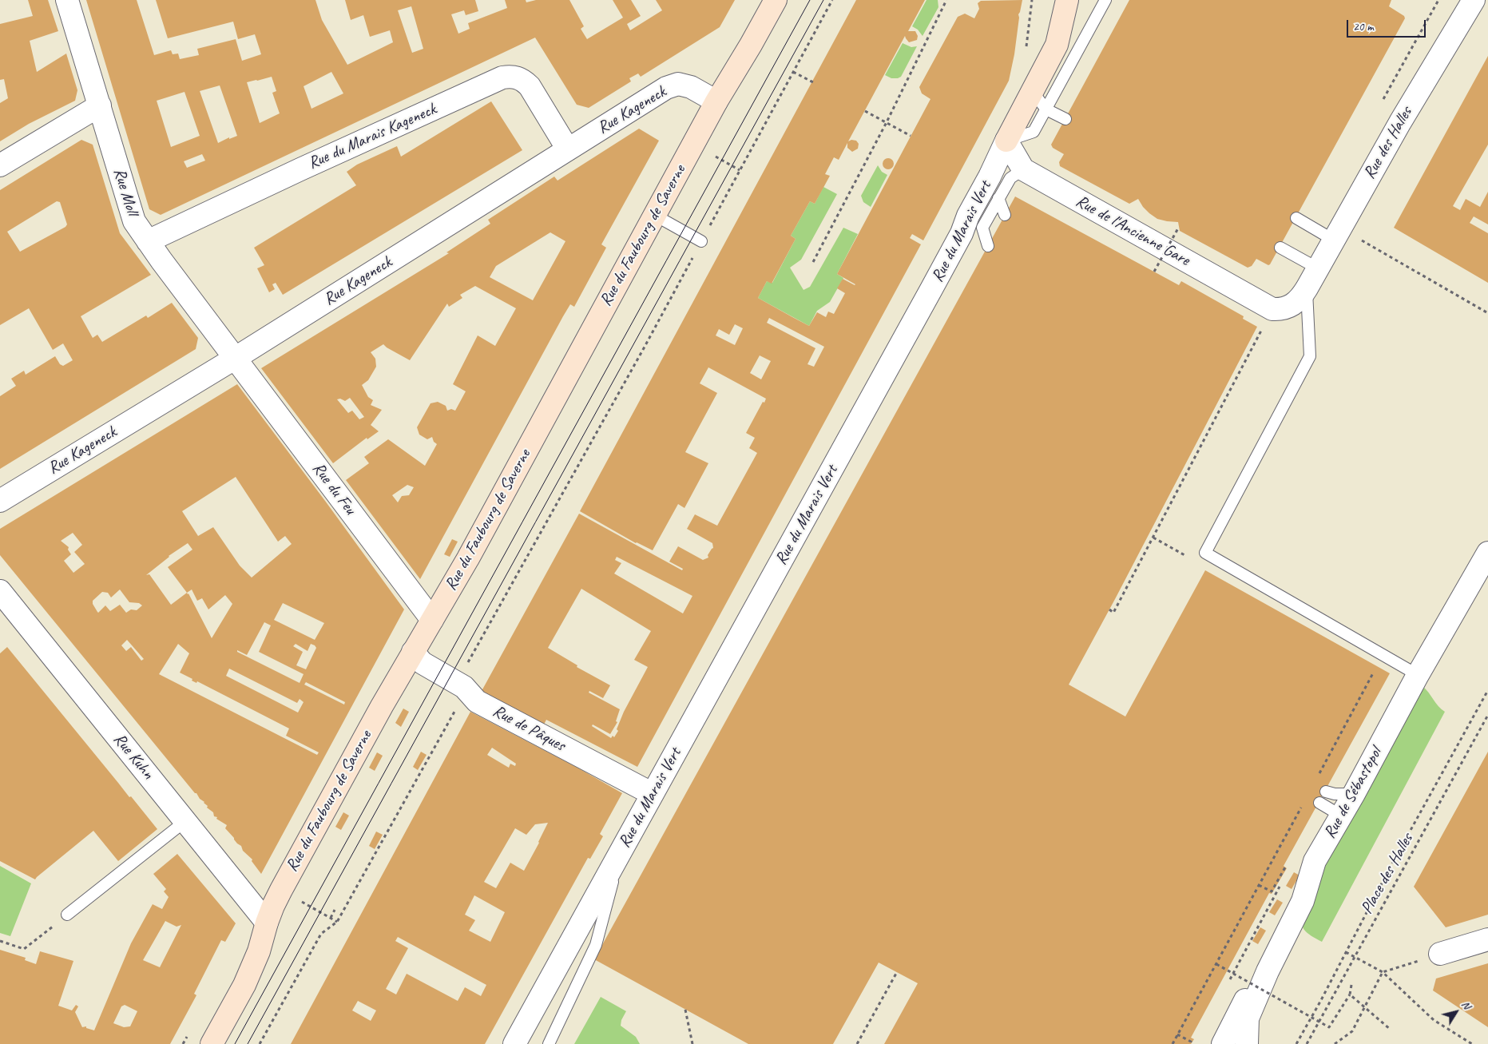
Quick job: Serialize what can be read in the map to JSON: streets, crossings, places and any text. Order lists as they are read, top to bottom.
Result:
{
  "streets": {
    "street": [
      "Rue Kageneck",
      "Rue du Marais Kageneck",
      "Rue des Halles",
      "Rue Moll",
      "Rue de l'Ancienne Gare",
      "Rue du Marais Vert",
      "Rue du Faubourg de Saverne",
      "Rue du Feu",
      "Rue de Pâques",
      "Rue Kuhn",
      "Rue de Sébastopol"
    ],
    "path": ["Place des Halles"]
  },
  "crossings": [
    ["Rue Kageneck", "Rue du Marais Kageneck"],
    ["Rue Kageneck", "Rue Moll"],
    ["Rue Kageneck", "Rue du Faubourg de Saverne"],
    ["Rue Kageneck", "Rue du Feu"],
    ["Rue du Marais Kageneck", "Rue Moll"],
    ["Rue des Halles", "Rue de l'Ancienne Gare"],
    ["Rue Moll", "Rue du Feu"],
    ["Rue du Marais Vert", "Rue de Pâques"],
    ["Rue du Faubourg de Saverne", "Rue du Feu"],
    ["Rue du Faubourg de Saverne", "Rue de Pâques"],
    ["Rue du Faubourg de Saverne", "Rue Kuhn"]
  ],
  "scale_bar": "20 m",
  "north": "top right"
}
